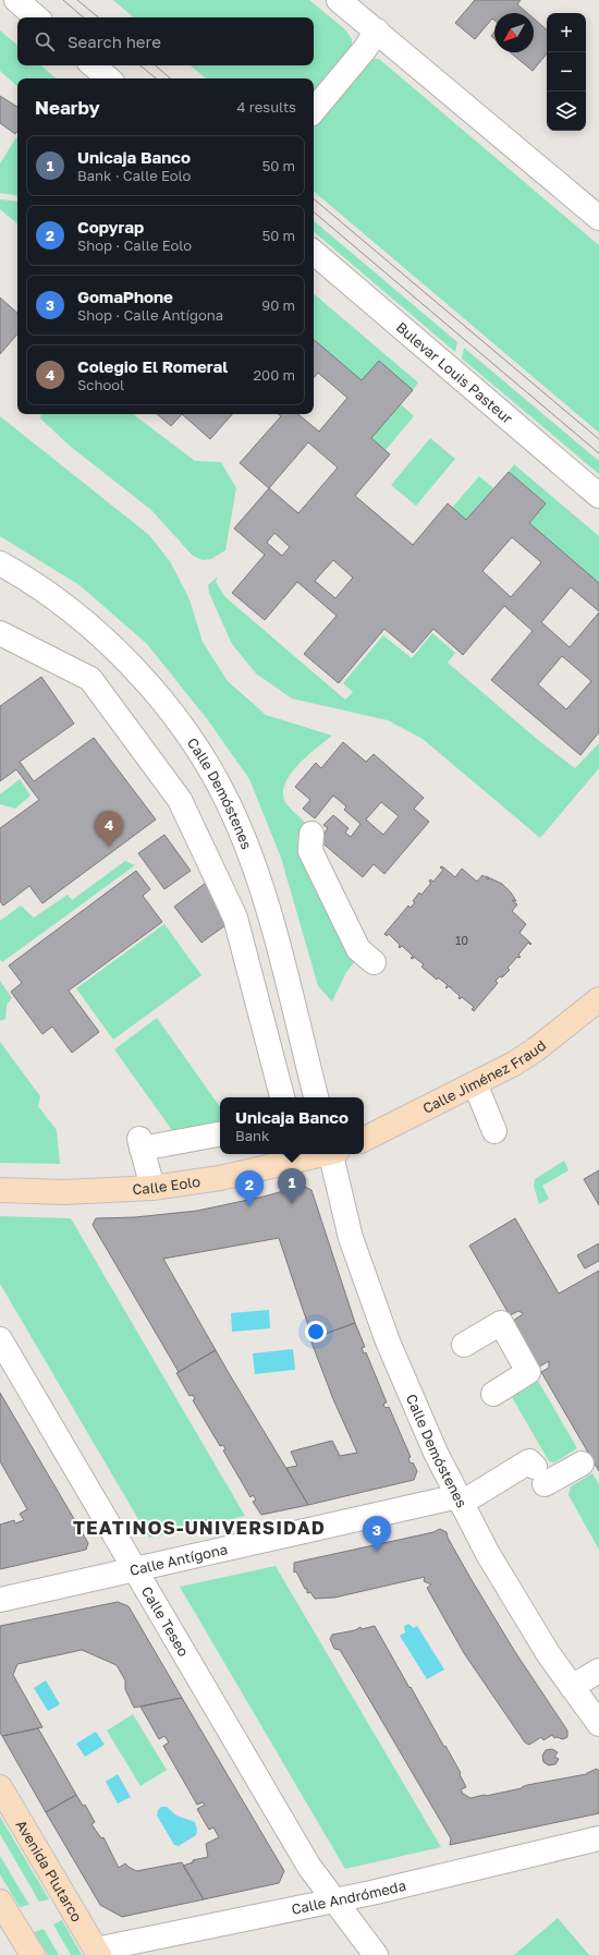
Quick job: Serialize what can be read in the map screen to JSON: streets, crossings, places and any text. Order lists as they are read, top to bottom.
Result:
{
  "streets": {
    "main road": ["Calle Jiménez Fraud", "Calle Eolo", "Avenida Plutarco"],
    "street": [
      "Bulevar Louis Pasteur",
      "Calle Demóstenes",
      "Calle Antígona",
      "Calle Teseo",
      "Calle Andrómeda"
    ]
  },
  "crossings": [
    ["Calle Demóstenes", "Calle Antígona"],
    ["Calle Antígona", "Calle Teseo"],
    ["Calle Teseo", "Calle Andrómeda"],
    ["Avenida Plutarco", "Calle Andrómeda"]
  ],
  "districts": ["TEATINOS-UNIVERSIDAD"],
  "house_numbers": ["10"],
  "north": "bottom left",
  "page": {
    "map_buttons": ["+", "−"],
    "search": "Search here",
    "heading": ["Nearby", "4 results"],
    "list": [
      {
        "mark": "1",
        "name": "Unicaja Banco",
        "note": "Bank · Calle Eolo",
        "value": "50 m"
      },
      {
        "mark": "2",
        "name": "Copyrap",
        "note": "Shop · Calle Eolo",
        "value": "50 m"
      },
      {
        "mark": "3",
        "name": "GomaPhone",
        "note": "Shop · Calle Antígona",
        "value": "90 m"
      },
      {
        "mark": "4",
        "name": "Colegio El Romeral",
        "note": "School",
        "value": "200 m"
      }
    ],
    "pins": [
      "4",
      "1",
      "2",
      "3"
    ],
    "popup": ["Unicaja Banco", "Bank"]
  }
}
